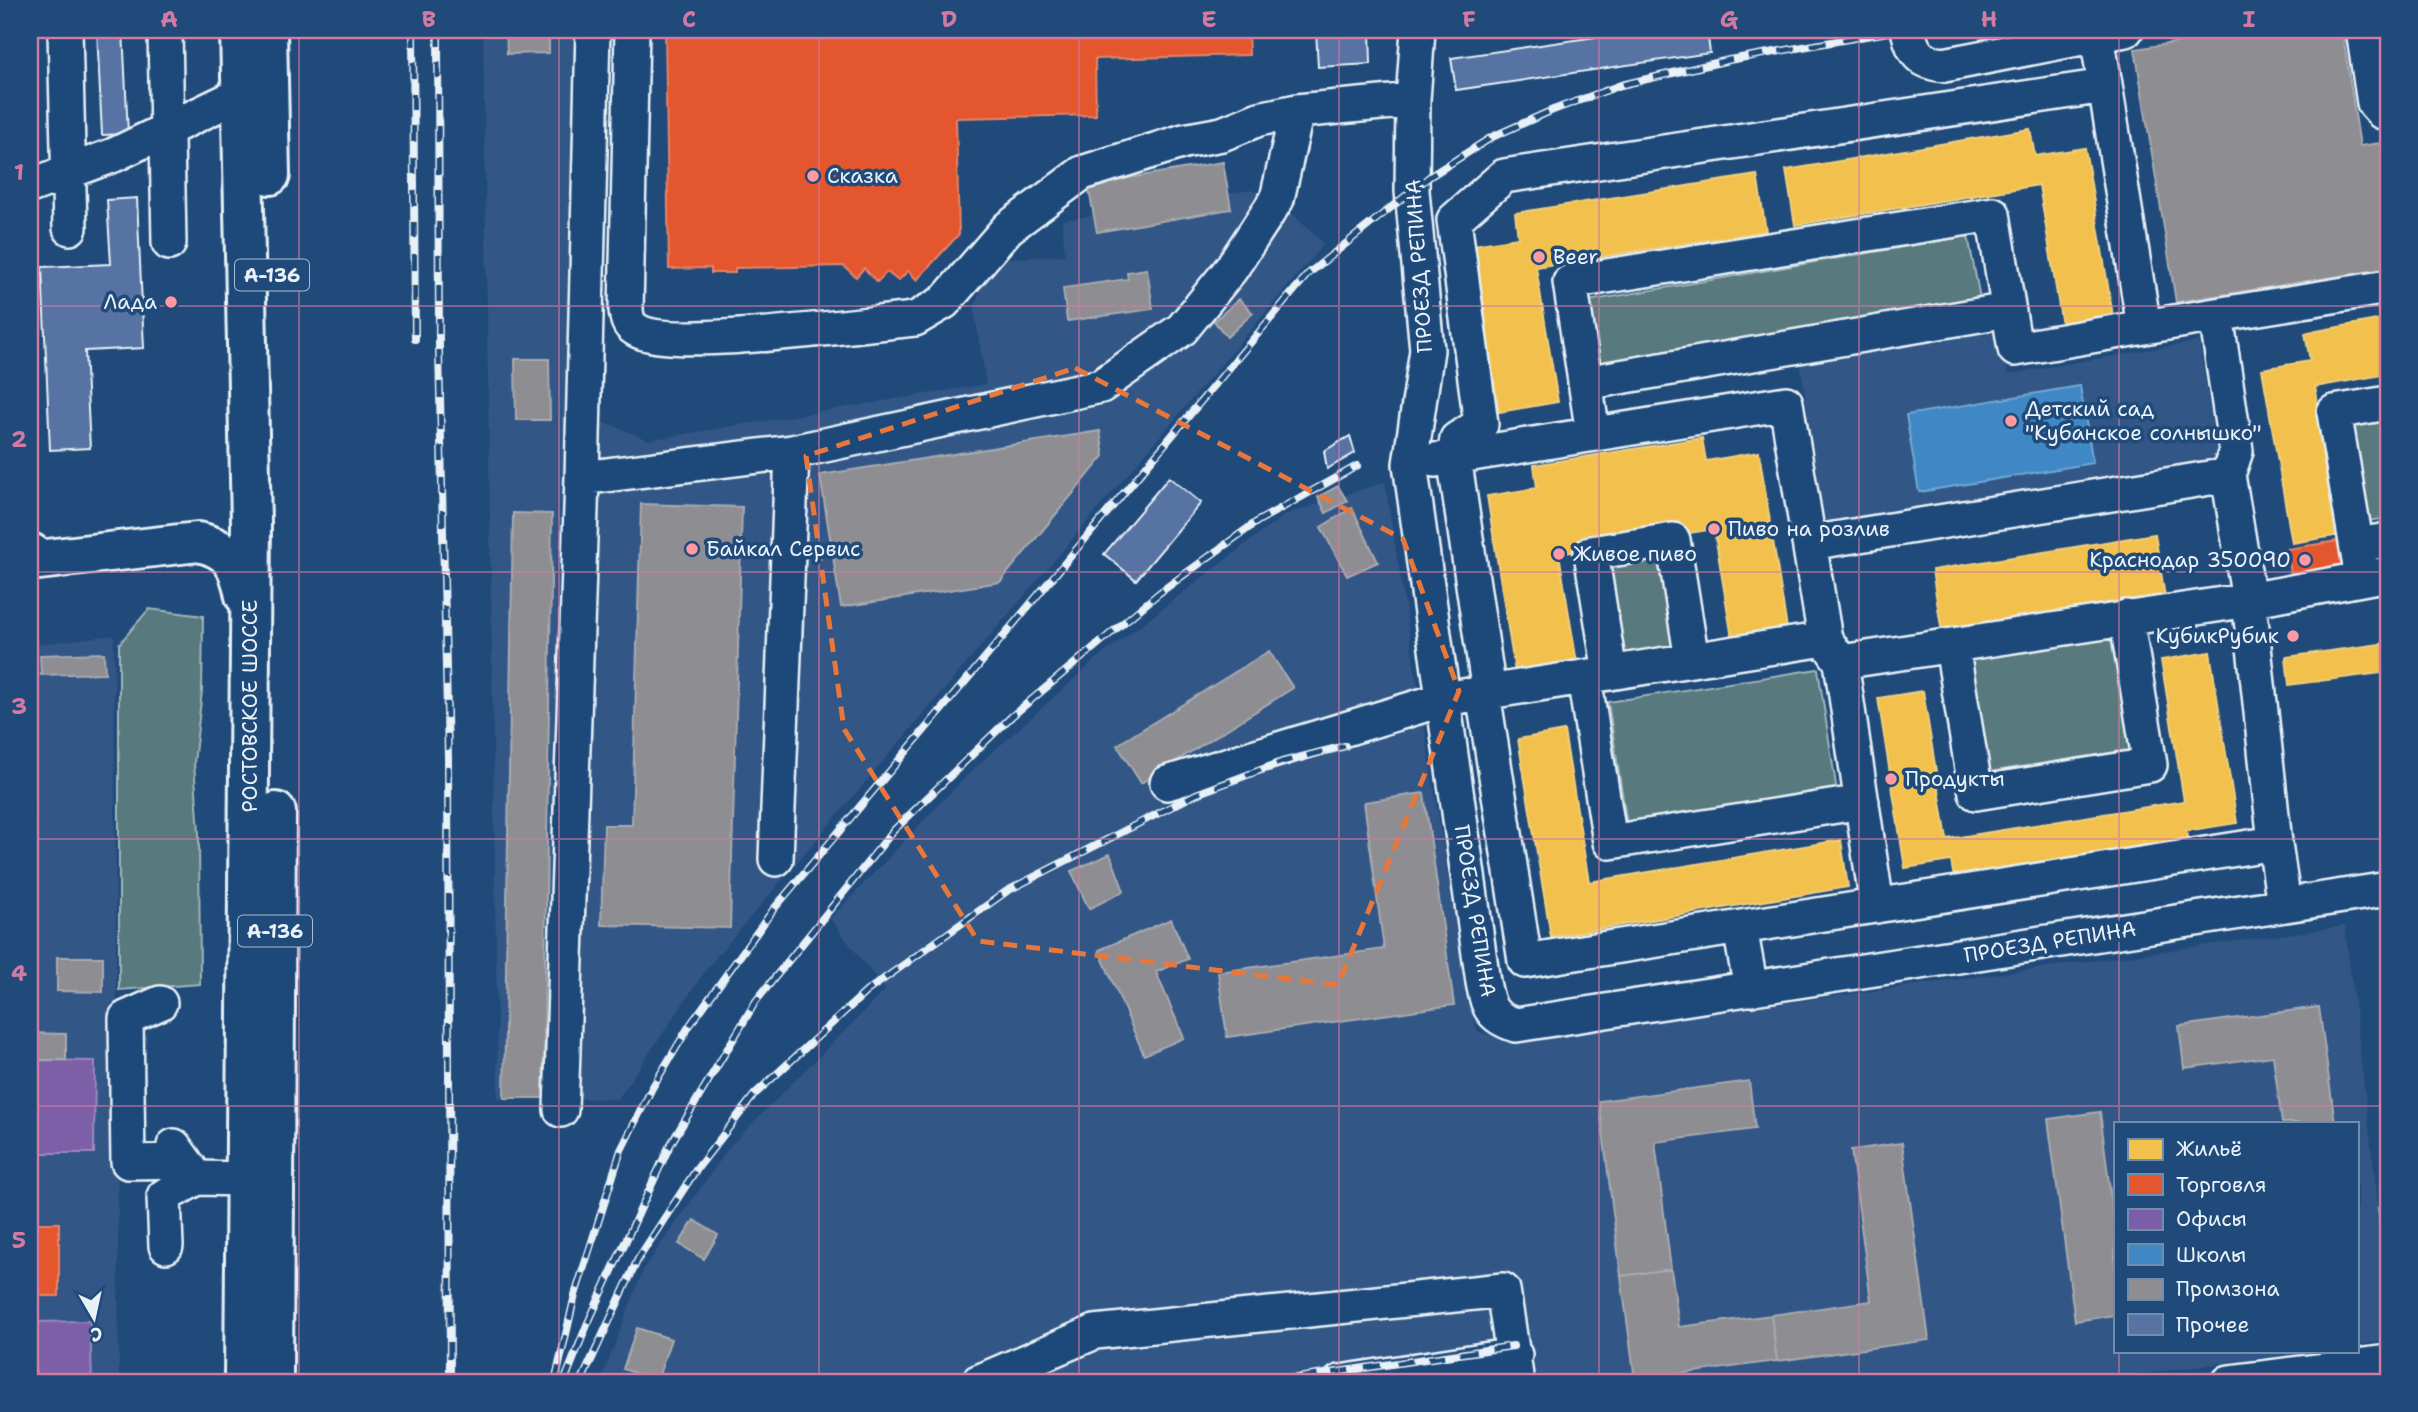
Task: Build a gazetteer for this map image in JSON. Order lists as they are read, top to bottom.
{
  "streets": {
    "main road": ["А-136", "РОСТОВСКОЕ ШОССЕ"],
    "street": ["ПРОЕЗД РЕПИНА"]
  },
  "places": [
    "Сказка",
    "Beer",
    "Лада",
    "Детский сад \"Кубанское солнышко\"",
    "Пиво на розлив",
    "Байкал Сервис",
    "Живое пиво",
    "Краснодар 350090",
    "КубикРубик",
    "Продукты"
  ],
  "legend": [
    "Жильё",
    "Торговля",
    "Офисы",
    "Школы",
    "Промзона",
    "Прочее"
  ],
  "north": "bottom",
  "grid": {
    "columns": [
      "A",
      "B",
      "C",
      "D",
      "E",
      "F",
      "G",
      "H",
      "I"
    ],
    "rows": [
      "1",
      "2",
      "3",
      "4",
      "5"
    ]
  }
}
